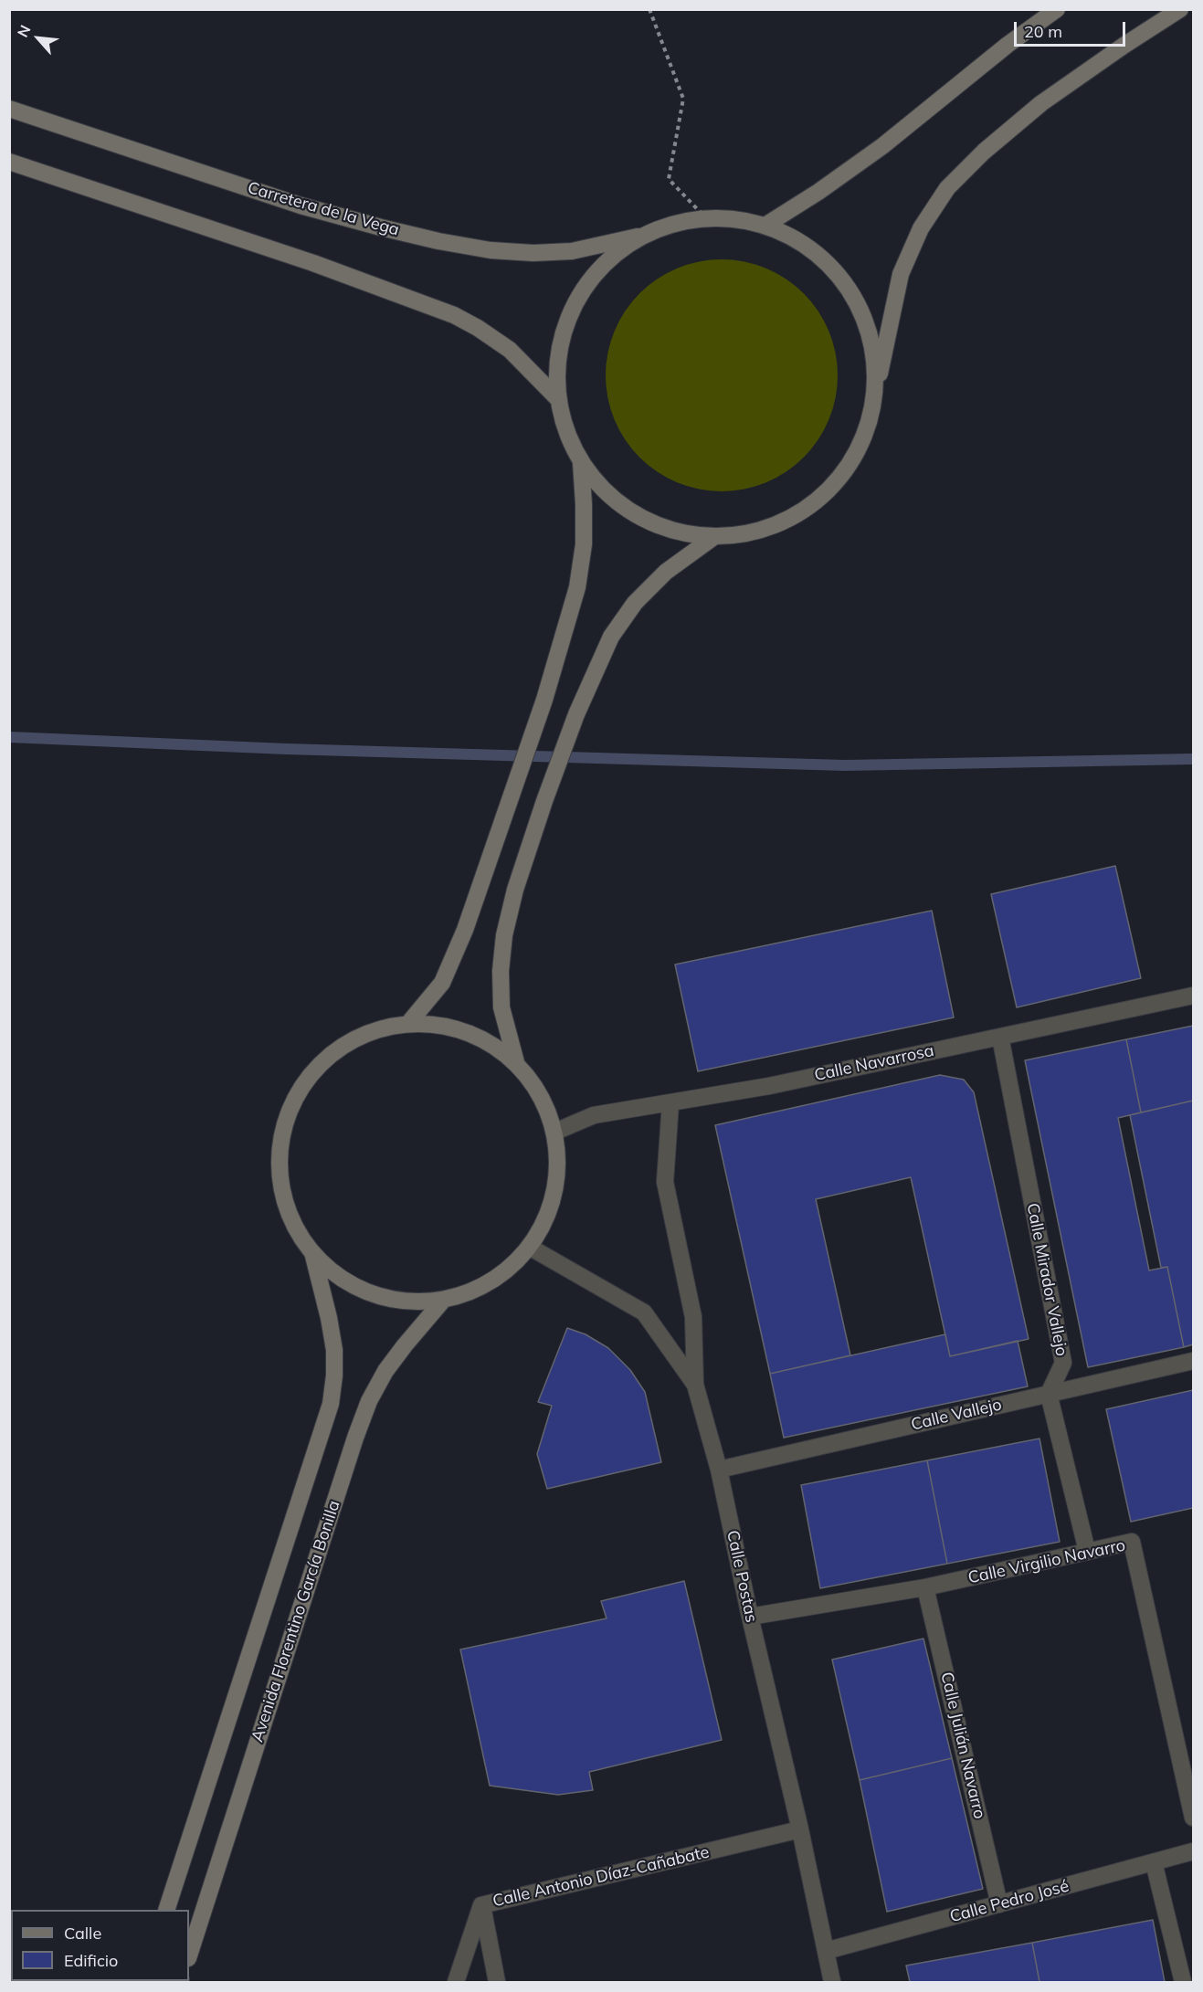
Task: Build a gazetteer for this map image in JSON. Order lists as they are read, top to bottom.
{
  "streets": {
    "street": [
      "Carretera de la Vega",
      "Calle Navarrosa",
      "Calle Mirador Vallejo",
      "Calle Vallejo",
      "Calle Virgilio Navarro",
      "Calle Postas",
      "Avenida Florentino García Bonilla",
      "Calle Julián Navarro",
      "Calle Antonio Díaz-Cañabate",
      "Calle Pedro José"
    ]
  },
  "crossings": [
    ["Calle Navarrosa", "Calle Mirador Vallejo"],
    ["Calle Mirador Vallejo", "Calle Vallejo"],
    ["Calle Vallejo", "Calle Postas"],
    ["Calle Virgilio Navarro", "Calle Postas"],
    ["Calle Virgilio Navarro", "Calle Julián Navarro"],
    ["Calle Postas", "Calle Antonio Díaz-Cañabate"],
    ["Calle Postas", "Calle Pedro José"],
    ["Calle Julián Navarro", "Calle Pedro José"]
  ],
  "legend": ["Calle", "Edificio"],
  "scale_bar": "20 m",
  "north": "top left"
}
